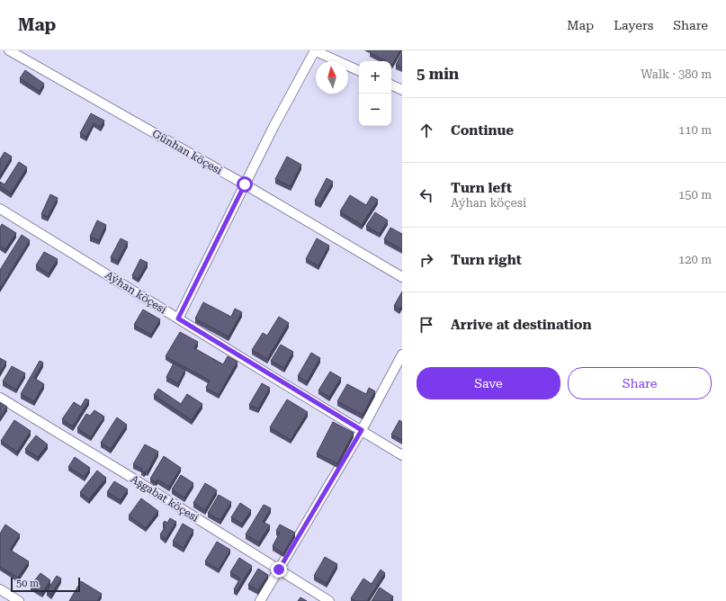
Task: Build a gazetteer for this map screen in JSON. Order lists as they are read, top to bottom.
{
  "streets": {
    "street": ["Günhan köçesi", "Aýhan köçesi", "Aşgabat köçesi"]
  },
  "scale_bar": "50 m",
  "north": "top",
  "page": {
    "header": "Map",
    "nav": ["Map", "Layers", "Share"],
    "heading": ["5 min", "Walk · 380 m"],
    "map_buttons": ["+", "−"],
    "list": [
      ["Continue", "110 m"],
      ["Turn left", "Aýhan köçesi", "150 m"],
      ["Turn right", "120 m"],
      "Arrive at destination"
    ],
    "buttons": ["Save", "Share"],
    "scale": "50 m"
  }
}
